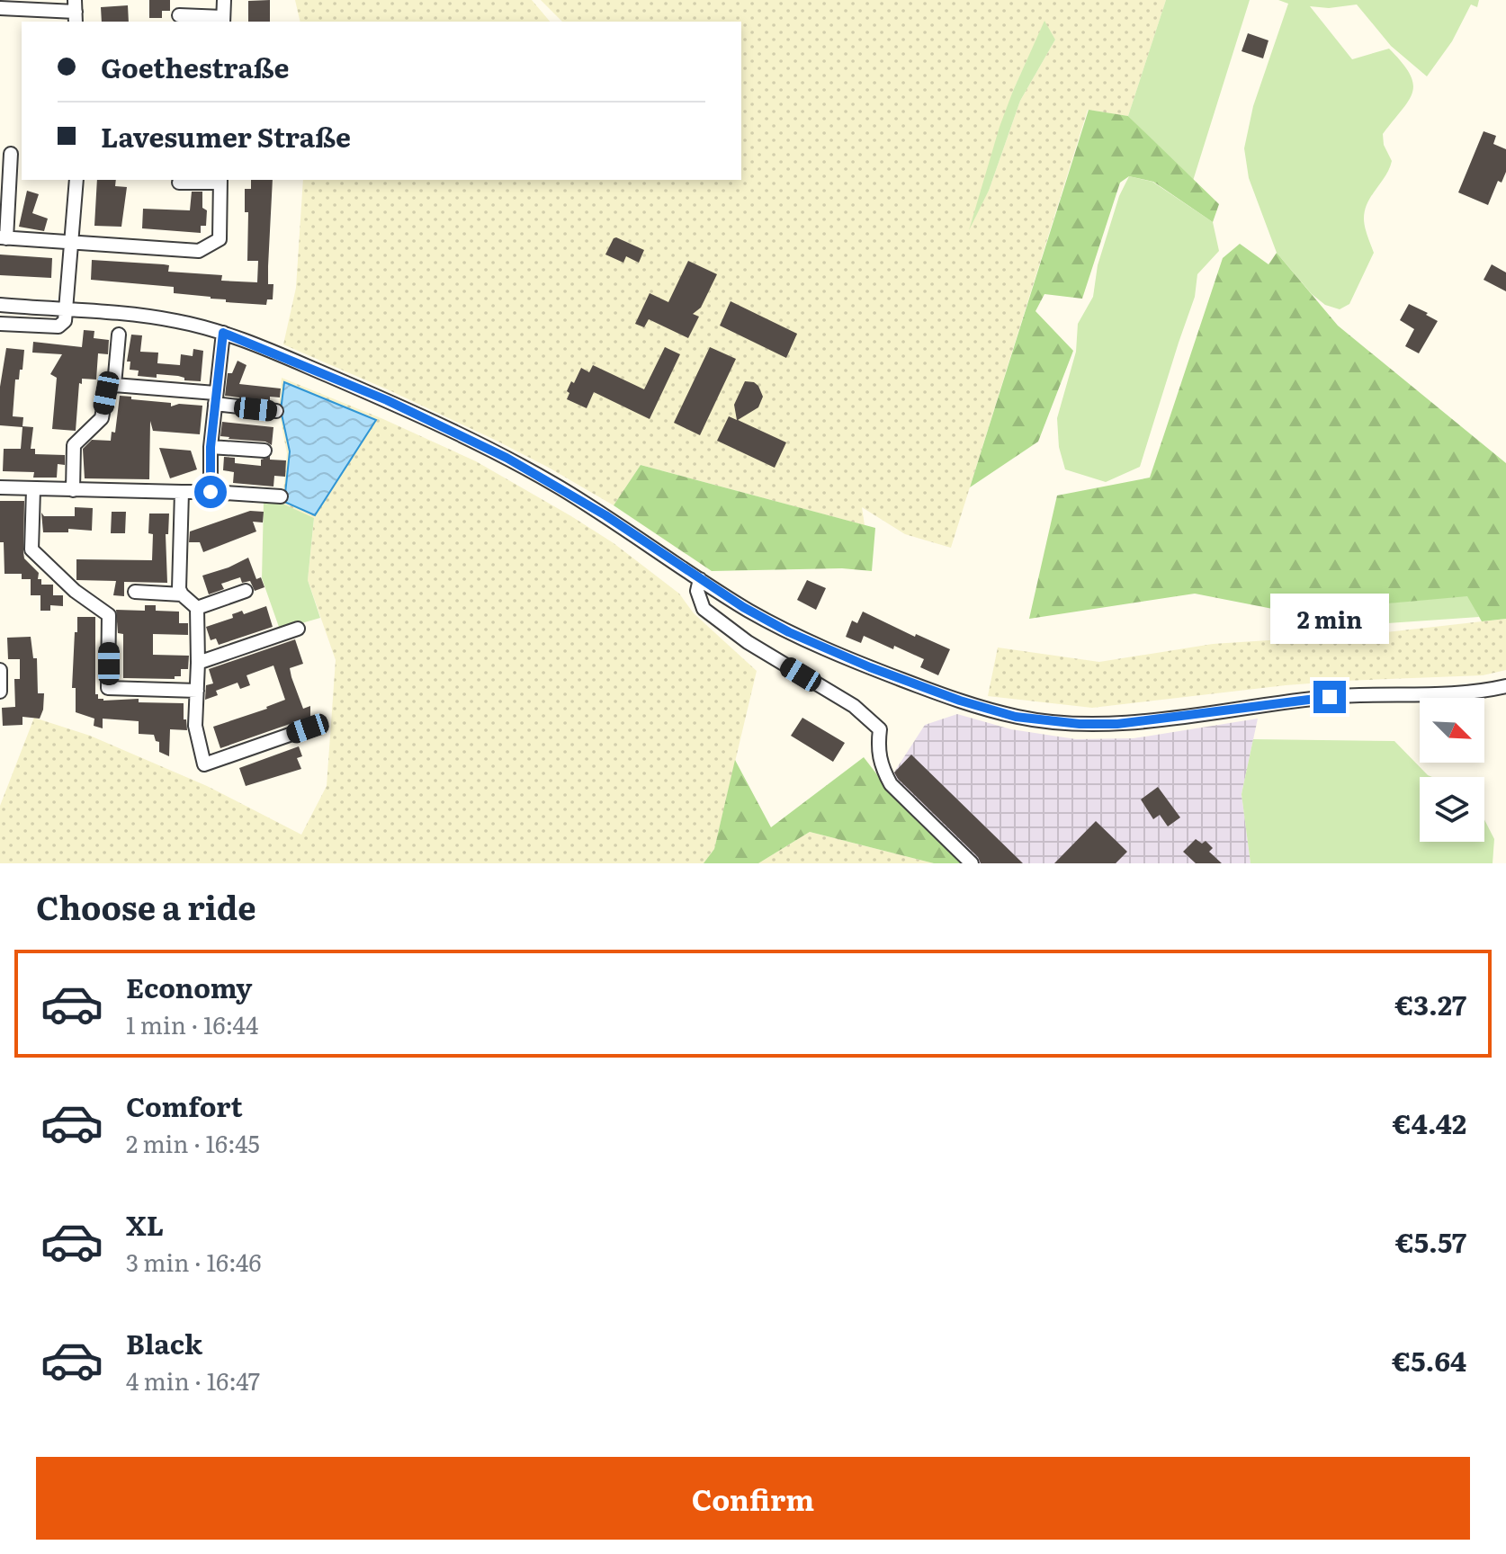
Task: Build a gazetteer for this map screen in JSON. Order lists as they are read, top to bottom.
{
  "north": "bottom right",
  "page": {
    "banner": ["Goethestraße", "Lavesumer Straße"],
    "bubble": "2 min",
    "heading": "Choose a ride",
    "list": [
      {
        "name": "Economy",
        "note": "1 min · 16:44",
        "value": "€3.27"
      },
      {
        "name": "Comfort",
        "note": "2 min · 16:45",
        "value": "€4.42"
      },
      {
        "name": "XL",
        "note": "3 min · 16:46",
        "value": "€5.57"
      },
      {
        "name": "Black",
        "note": "4 min · 16:47",
        "value": "€5.64"
      }
    ],
    "buttons": "Confirm"
  }
}
